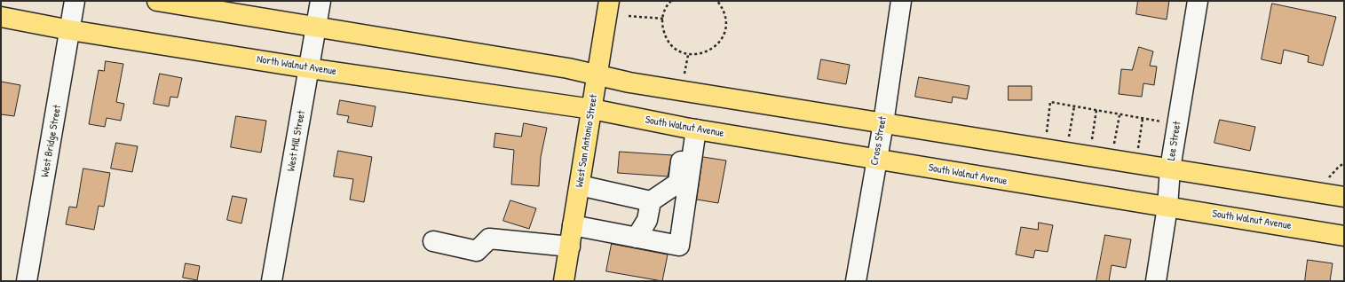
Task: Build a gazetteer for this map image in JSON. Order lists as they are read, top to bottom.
{
  "streets": {
    "main road": ["North Walnut Avenue", "South Walnut Avenue", "West San Antonio Street"],
    "street": [
      "West Bridge Street",
      "West Mill Street",
      "Cross Street",
      "Lee Street"
    ]
  },
  "crossings": [
    ["North Walnut Avenue", "South Walnut Avenue"],
    ["North Walnut Avenue", "West Bridge Street"],
    ["North Walnut Avenue", "West Mill Street"],
    ["North Walnut Avenue", "West San Antonio Street"],
    ["South Walnut Avenue", "West San Antonio Street"],
    ["South Walnut Avenue", "Cross Street"],
    ["South Walnut Avenue", "Lee Street"]
  ]
}
